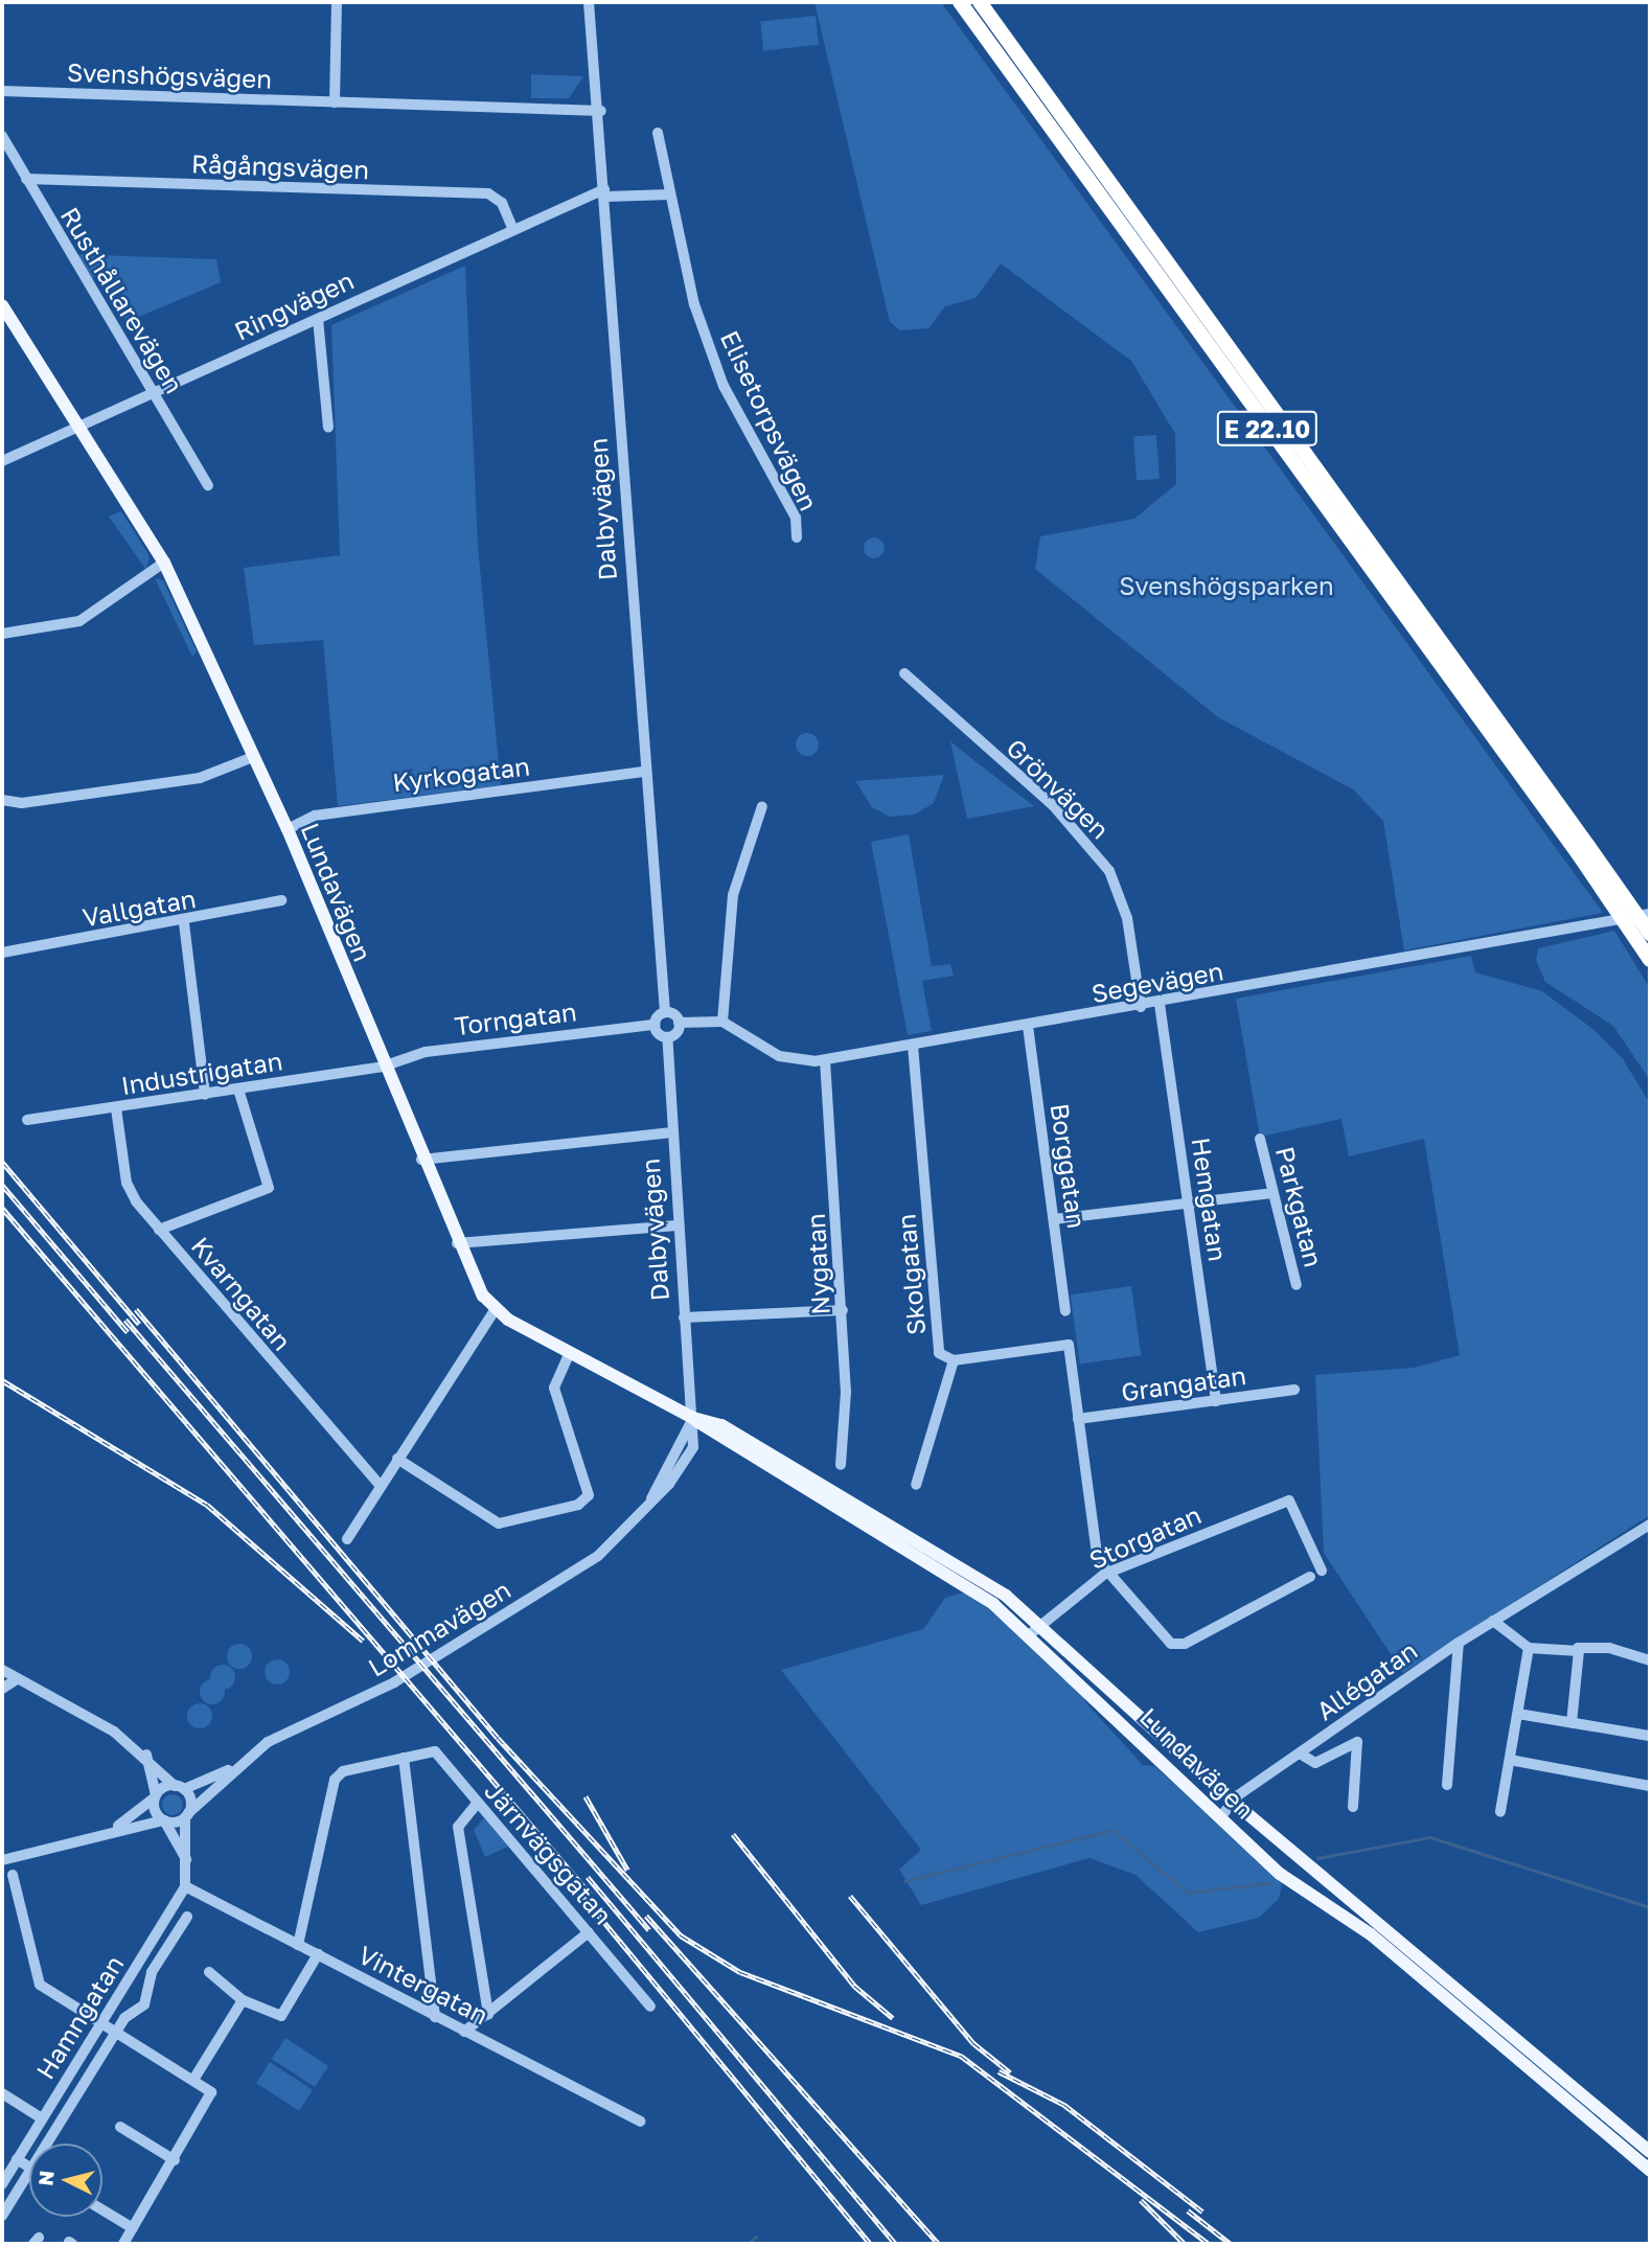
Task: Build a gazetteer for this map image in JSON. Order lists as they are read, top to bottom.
{
  "streets": {
    "highway": ["E 22.10"],
    "main road": ["Lundavägen"],
    "street": [
      "Svenshögsvägen",
      "Rågångsvägen",
      "Rusthållarevägen",
      "Ringvägen",
      "Elisetorpsvägen",
      "Dalbyvägen",
      "Kyrkogatan",
      "Grönvägen",
      "Vallgatan",
      "Segevägen",
      "Torngatan",
      "Industrigatan",
      "Borggatan",
      "Hemgatan",
      "Parkgatan",
      "Nygatan",
      "Skolgatan",
      "Kvarngatan",
      "Grangatan",
      "Storgatan",
      "Lommavägen",
      "Allégatan",
      "Järnvägsgatan",
      "Vintergatan",
      "Hamngatan"
    ]
  },
  "crossings": [
    ["Svenshögsvägen", "Dalbyvägen"],
    ["Rågångsvägen", "Rusthållarevägen"],
    ["Rågångsvägen", "Ringvägen"],
    ["Rusthållarevägen", "Ringvägen"],
    ["Ringvägen", "Dalbyvägen"],
    ["Ringvägen", "Lundavägen"],
    ["Dalbyvägen", "Kyrkogatan"],
    ["Dalbyvägen", "Lundavägen"],
    ["Dalbyvägen", "Lommavägen"],
    ["Kyrkogatan", "Lundavägen"],
    ["Grönvägen", "Segevägen"],
    ["Lundavägen", "Torngatan"],
    ["Lundavägen", "Industrigatan"],
    ["Lundavägen", "Storgatan"],
    ["Lundavägen", "Lommavägen"],
    ["Lundavägen", "Allégatan"],
    ["Segevägen", "Borggatan"],
    ["Segevägen", "Hemgatan"],
    ["Segevägen", "Nygatan"],
    ["Segevägen", "Skolgatan"],
    ["Torngatan", "Industrigatan"],
    ["Industrigatan", "Kvarngatan"],
    ["Hemgatan", "Grangatan"],
    ["Lommavägen", "Hamngatan"],
    ["Vintergatan", "Hamngatan"]
  ],
  "parks": ["Svenshögsparken"],
  "north": "left"
}
